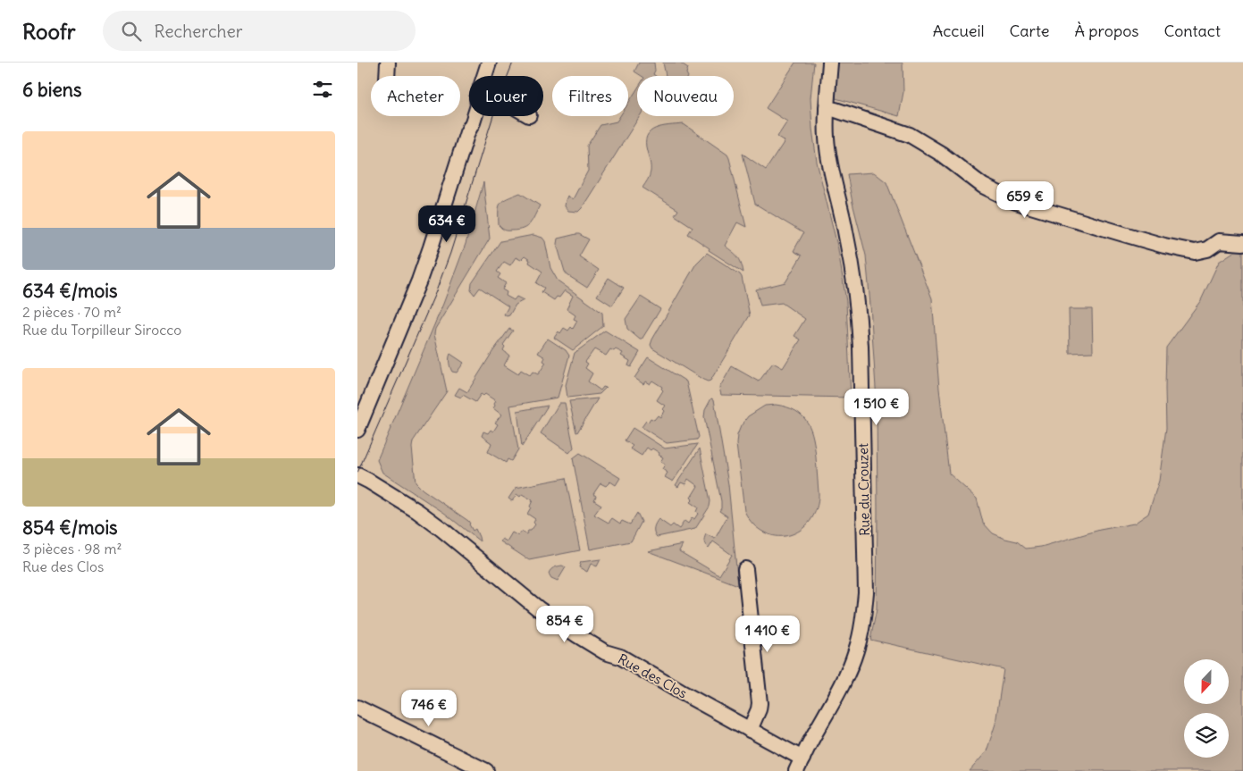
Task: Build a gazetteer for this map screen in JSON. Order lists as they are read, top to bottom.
{
  "streets": {
    "street": ["Rue du Crouzet", "Rue des Clos"]
  },
  "crossings": [
    ["Rue du Crouzet", "Rue des Clos"]
  ],
  "north": "bottom",
  "page": {
    "header": "Roofr",
    "search": "Rechercher",
    "nav": [
      "Accueil",
      "Carte",
      "À propos",
      "Contact"
    ],
    "heading": "6 biens",
    "chip": [
      "Acheter",
      "Louer",
      "Filtres",
      "Nouveau"
    ],
    "list": [
      {
        "name": "634 €/mois",
        "note": "2 pièces · 70 m² · Rue du Torpilleur Sirocco"
      },
      {
        "name": "854 €/mois",
        "note": "3 pièces · 98 m² · Rue des Clos"
      }
    ],
    "price": [
      "659 €",
      "634 €",
      "1 510 €",
      "854 €",
      "1 410 €",
      "746 €"
    ]
  }
}
